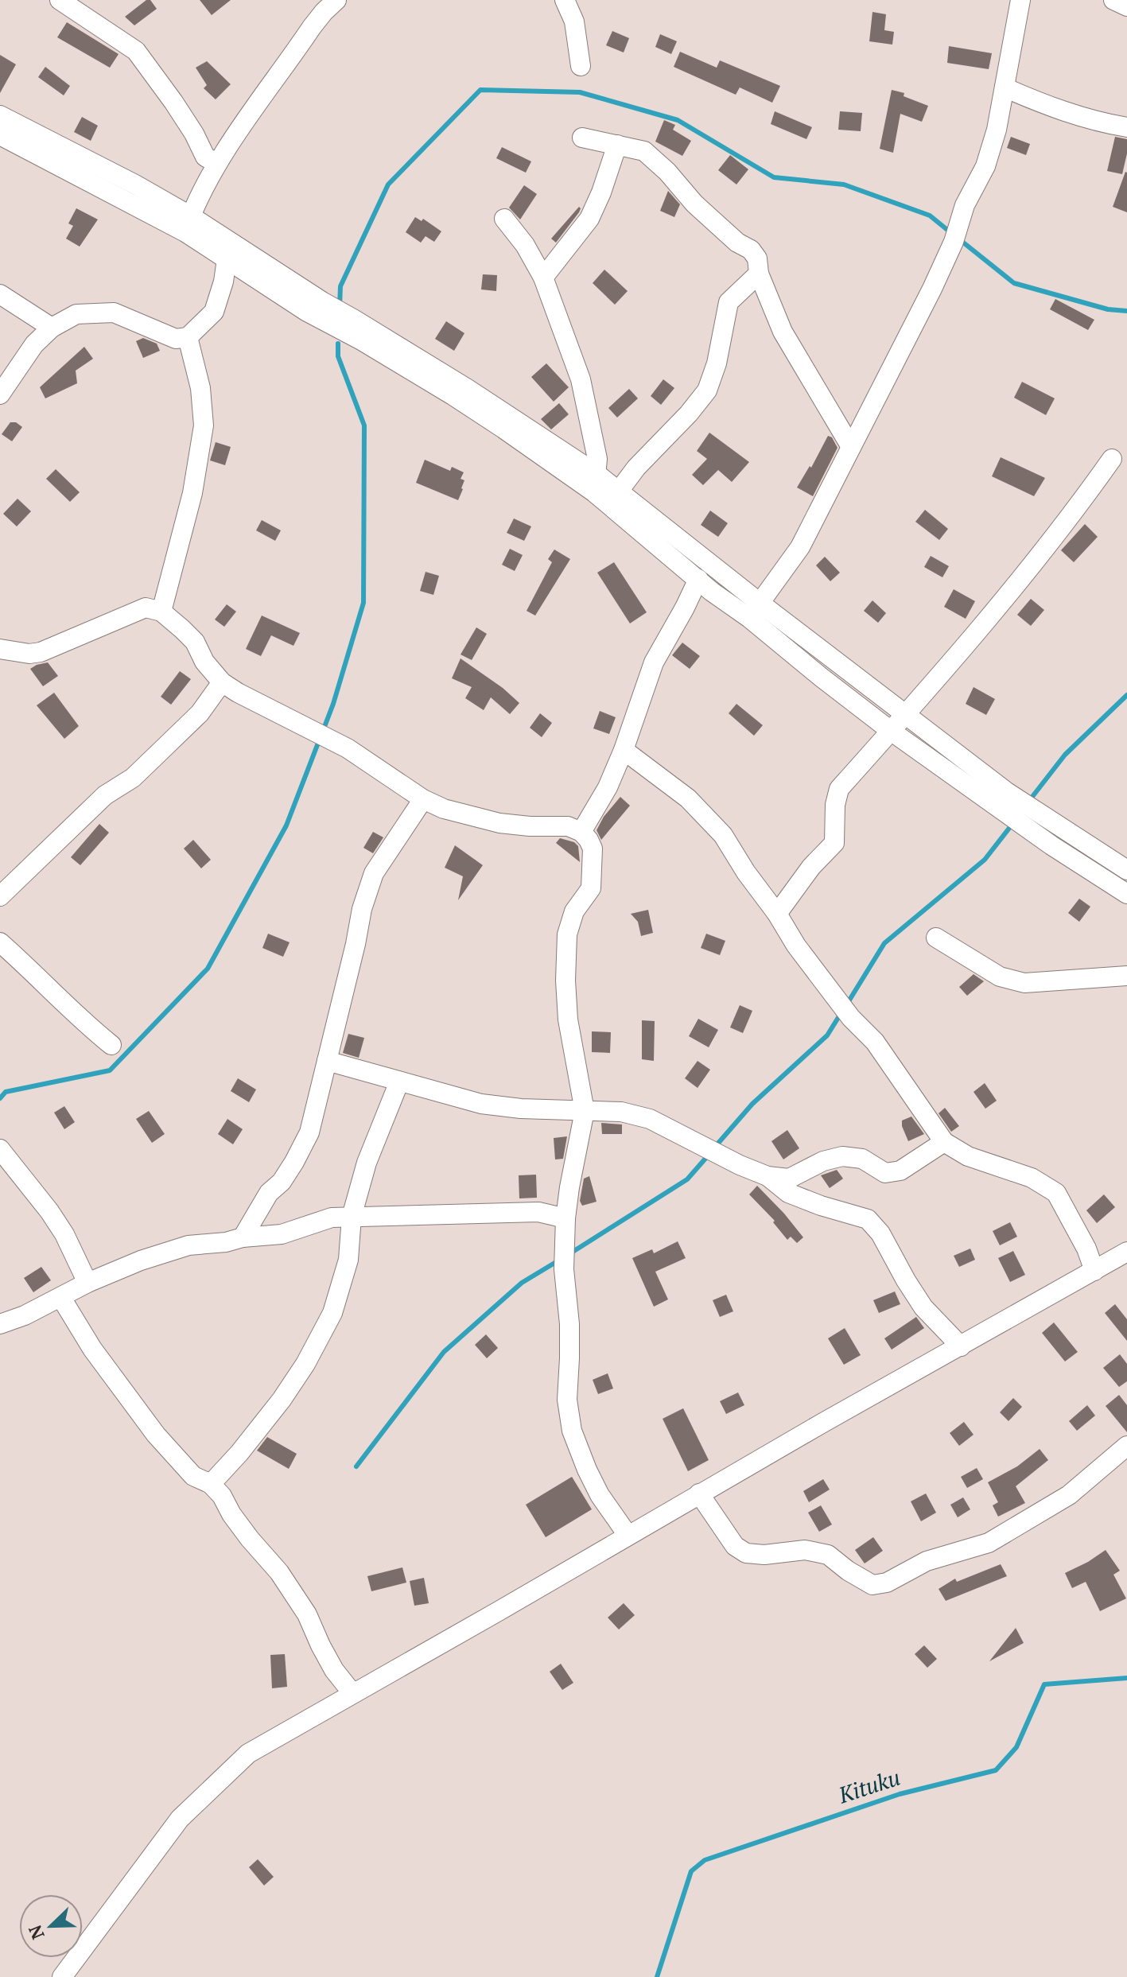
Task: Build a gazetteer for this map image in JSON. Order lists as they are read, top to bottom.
{
  "water": ["Kituku"],
  "north": "bottom left"
}
